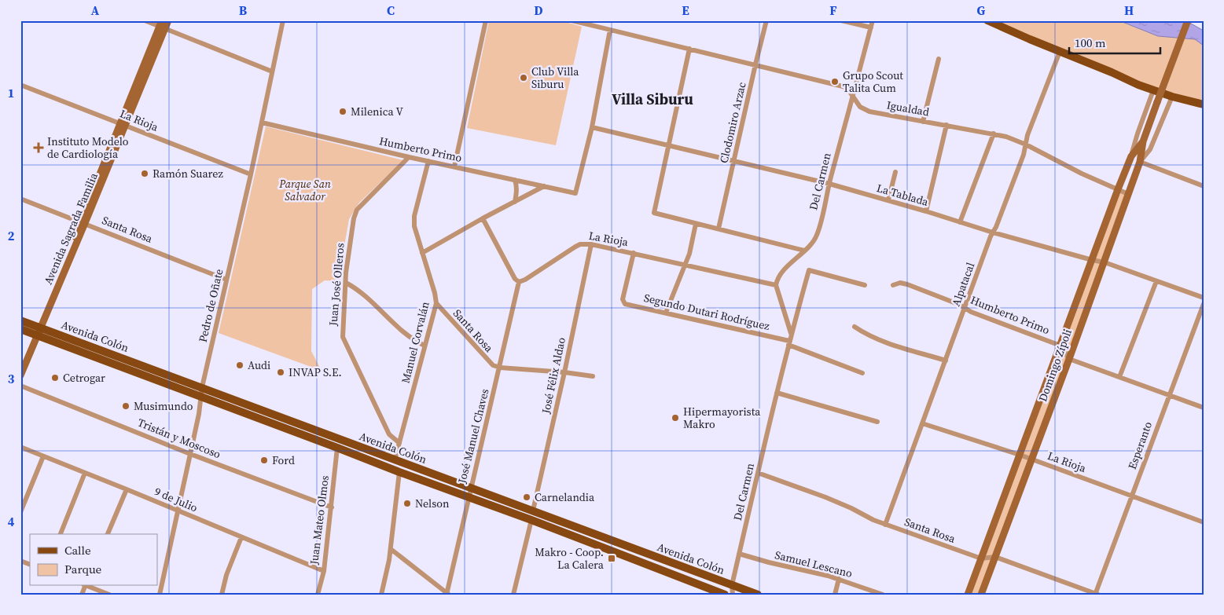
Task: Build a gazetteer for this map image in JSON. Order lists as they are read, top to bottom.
{
  "streets": {
    "main road": ["Avenida Sagrada Familia", "Avenida Colón", "Domingo Zípoli"],
    "street": [
      "Igualdad",
      "La Rioja",
      "Clodomiro Arzac",
      "Humberto Primo",
      "Del Carmen",
      "La Tablada",
      "Santa Rosa",
      "Juan José Olleros",
      "Alpatacal",
      "Pedro de Oñate",
      "Segundo Dutari Rodríguez",
      "Manuel Corvalán",
      "José Félix Aldao",
      "José Manuel Chaves",
      "Tristán y Moscoso",
      "Esperanto",
      "9 de Julio",
      "Juan Mateo Olmos",
      "Samuel Lescano"
    ]
  },
  "crossings": [
    ["Igualdad", "Clodomiro Arzac"],
    ["Igualdad", "Del Carmen"],
    ["Igualdad", "Alpatacal"],
    ["Igualdad", "Domingo Zípoli"],
    ["La Rioja", "Del Carmen"],
    ["La Rioja", "Avenida Sagrada Familia"],
    ["La Rioja", "Alpatacal"],
    ["La Rioja", "Pedro de Oñate"],
    ["La Rioja", "Segundo Dutari Rodríguez"],
    ["La Rioja", "Domingo Zípoli"],
    ["La Rioja", "José Félix Aldao"],
    ["La Rioja", "José Manuel Chaves"],
    ["La Rioja", "Esperanto"],
    ["Clodomiro Arzac", "La Tablada"],
    ["Humberto Primo", "La Tablada"],
    ["Humberto Primo", "Juan José Olleros"],
    ["Humberto Primo", "Alpatacal"],
    ["Humberto Primo", "Pedro de Oñate"],
    ["Humberto Primo", "Manuel Corvalán"],
    ["Humberto Primo", "Domingo Zípoli"],
    ["Del Carmen", "La Tablada"],
    ["Del Carmen", "Santa Rosa"],
    ["Del Carmen", "Segundo Dutari Rodríguez"],
    ["Del Carmen", "Avenida Colón"],
    ["Del Carmen", "Samuel Lescano"],
    ["La Tablada", "Alpatacal"],
    ["La Tablada", "Domingo Zípoli"],
    ["Avenida Sagrada Familia", "Santa Rosa"],
    ["Avenida Sagrada Familia", "Avenida Colón"],
    ["Santa Rosa", "Alpatacal"],
    ["Santa Rosa", "Pedro de Oñate"],
    ["Santa Rosa", "Manuel Corvalán"],
    ["Santa Rosa", "Domingo Zípoli"],
    ["Santa Rosa", "José Félix Aldao"],
    ["Santa Rosa", "José Manuel Chaves"],
    ["Santa Rosa", "Esperanto"],
    ["Juan José Olleros", "Manuel Corvalán"],
    ["Pedro de Oñate", "Avenida Colón"],
    ["Pedro de Oñate", "Tristán y Moscoso"],
    ["Pedro de Oñate", "9 de Julio"],
    ["Avenida Colón", "Manuel Corvalán"],
    ["Avenida Colón", "José Félix Aldao"],
    ["Avenida Colón", "José Manuel Chaves"],
    ["Avenida Colón", "Juan Mateo Olmos"],
    ["Tristán y Moscoso", "Juan Mateo Olmos"],
    ["9 de Julio", "Juan Mateo Olmos"]
  ],
  "districts": ["Villa Siburu"],
  "parks": ["Parque San Salvador"],
  "places": {
    "other": [
      "Club Villa Siburu",
      "Grupo Scout Talita Cum",
      "Milenica V",
      "Ramón Suarez",
      "Audi",
      "INVAP S.E.",
      "Cetrogar",
      "Musimundo",
      "Hipermayorista Makro",
      "Ford",
      "Carnelandia",
      "Nelson"
    ],
    "health": ["Instituto Modelo de Cardiología"],
    "transit": ["Makro - Coop. La Calera"]
  },
  "legend": ["Calle", "Parque"],
  "scale_bar": "100 m",
  "grid": {
    "columns": [
      "A",
      "B",
      "C",
      "D",
      "E",
      "F",
      "G",
      "H"
    ],
    "rows": [
      "1",
      "2",
      "3",
      "4"
    ]
  }
}
